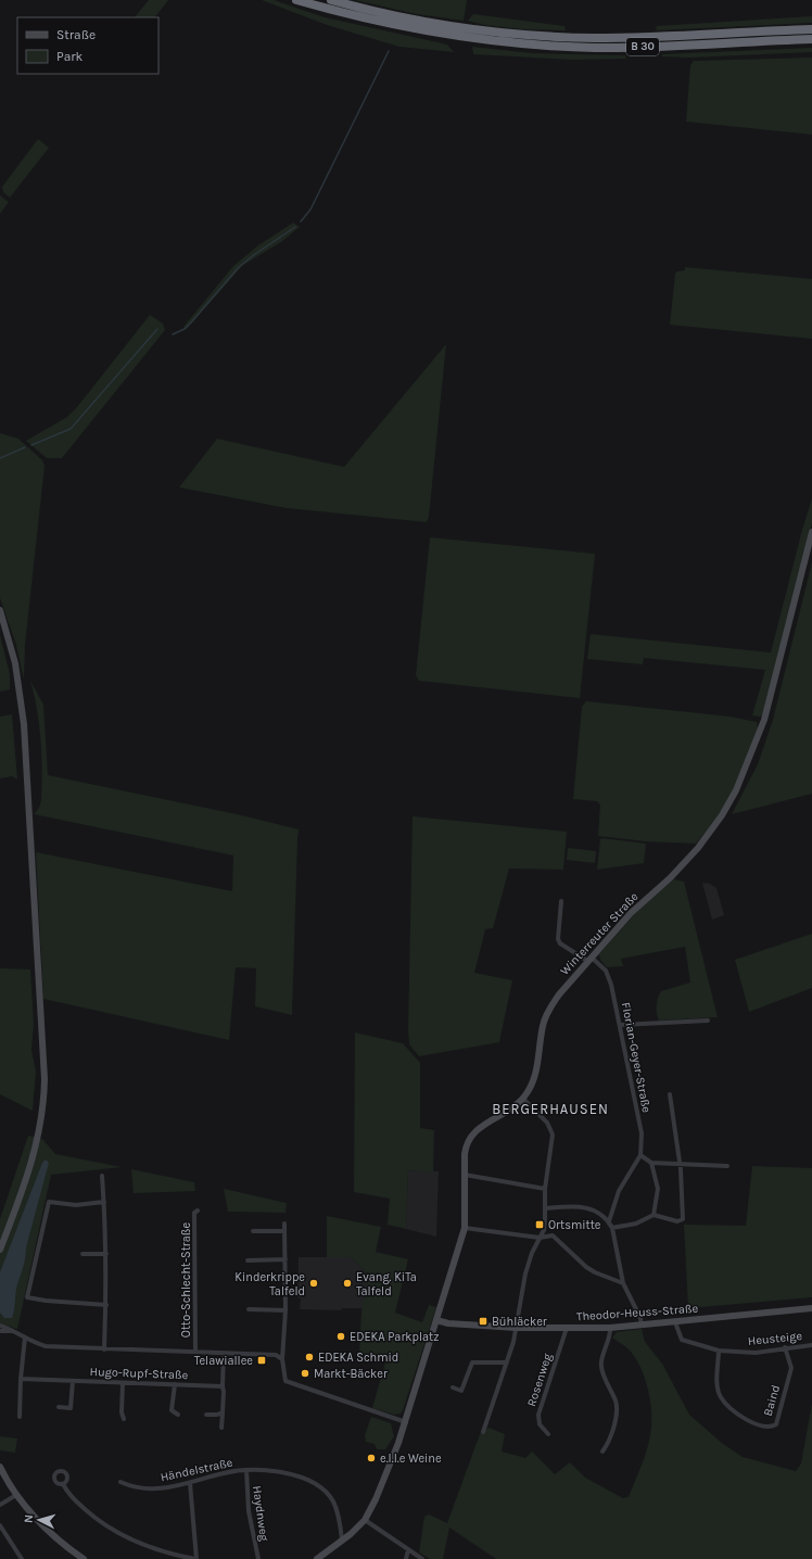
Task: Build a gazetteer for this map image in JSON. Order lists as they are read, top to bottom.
{
  "streets": {
    "highway": ["B 30"],
    "street": [
      "Winterreuter Straße",
      "Florian-Geyer-Straße",
      "Otto-Schlecht-Straße",
      "Theodor-Heuss-Straße",
      "Heusteige",
      "Hugo-Rupf-Straße",
      "Rosenweg",
      "Baind",
      "Händelstraße",
      "Haydnweg"
    ]
  },
  "crossings": [
    ["Winterreuter Straße", "Florian-Geyer-Straße"],
    ["Theodor-Heuss-Straße", "Heusteige"],
    ["Theodor-Heuss-Straße", "Rosenweg"],
    ["Heusteige", "Baind"],
    ["Händelstraße", "Haydnweg"]
  ],
  "districts": ["BERGERHAUSEN"],
  "places": {
    "transit": ["Ortsmitte", "Bühläcker", "Telawiallee"],
    "other": [
      "Kinderkrippe Talfeld",
      "Evang. KiTa Talfeld",
      "EDEKA Parkplatz",
      "EDEKA Schmid",
      "Markt-Bäcker",
      "e.l.l.e Weine"
    ]
  },
  "legend": ["Straße", "Park"],
  "north": "left"
}
